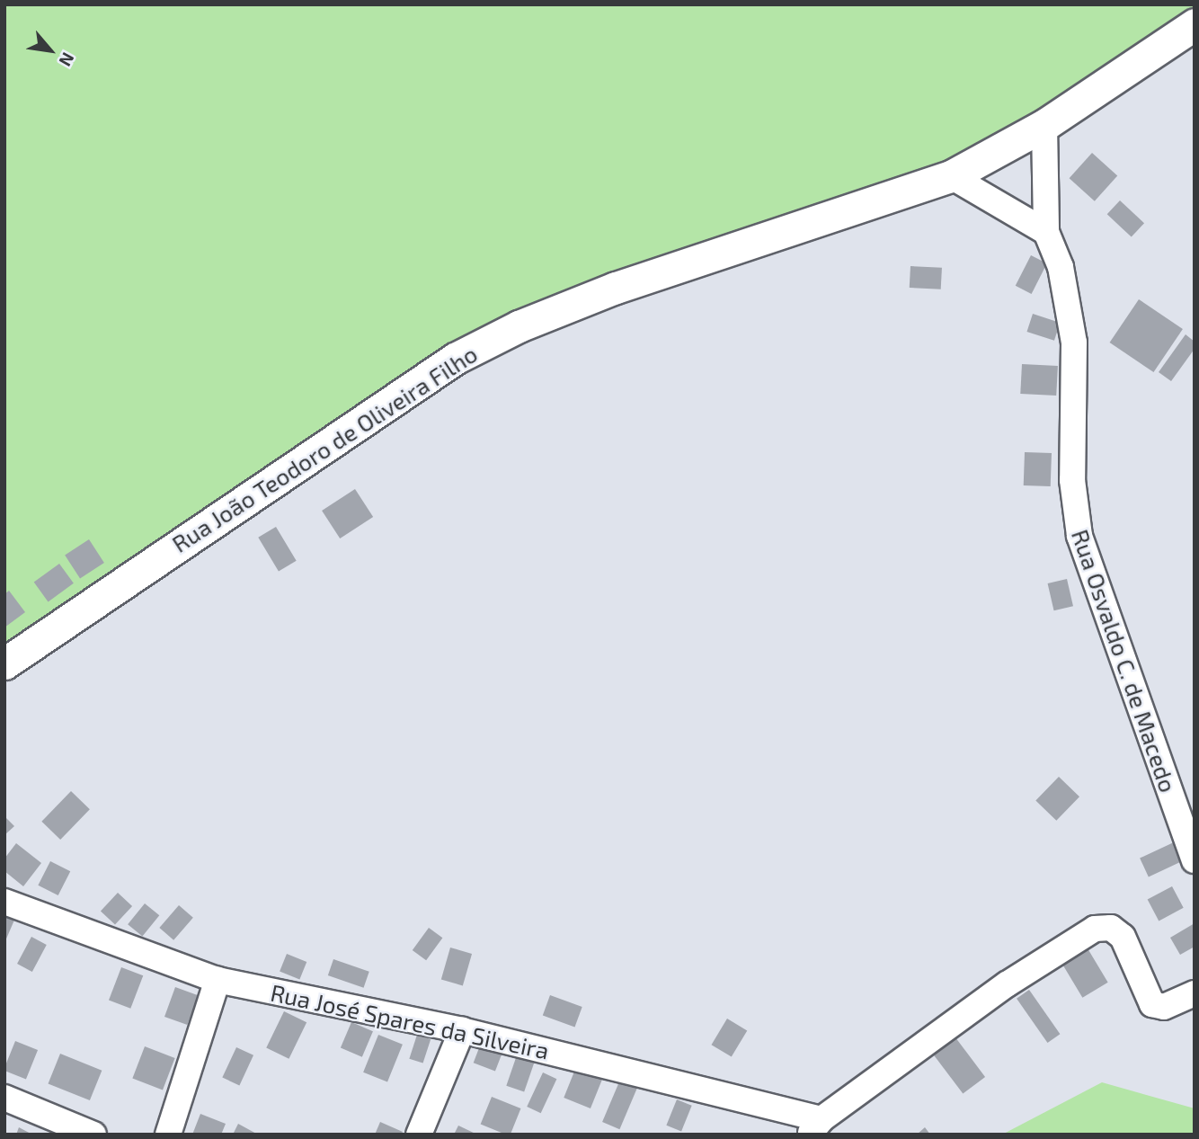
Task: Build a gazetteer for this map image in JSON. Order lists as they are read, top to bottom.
{
  "streets": {
    "street": ["Rua João Teodoro de Oliveira Filho", "Rua Osvaldo C. de Macedo", "Rua José Spares da Silveira"]
  },
  "north": "bottom right"
}
